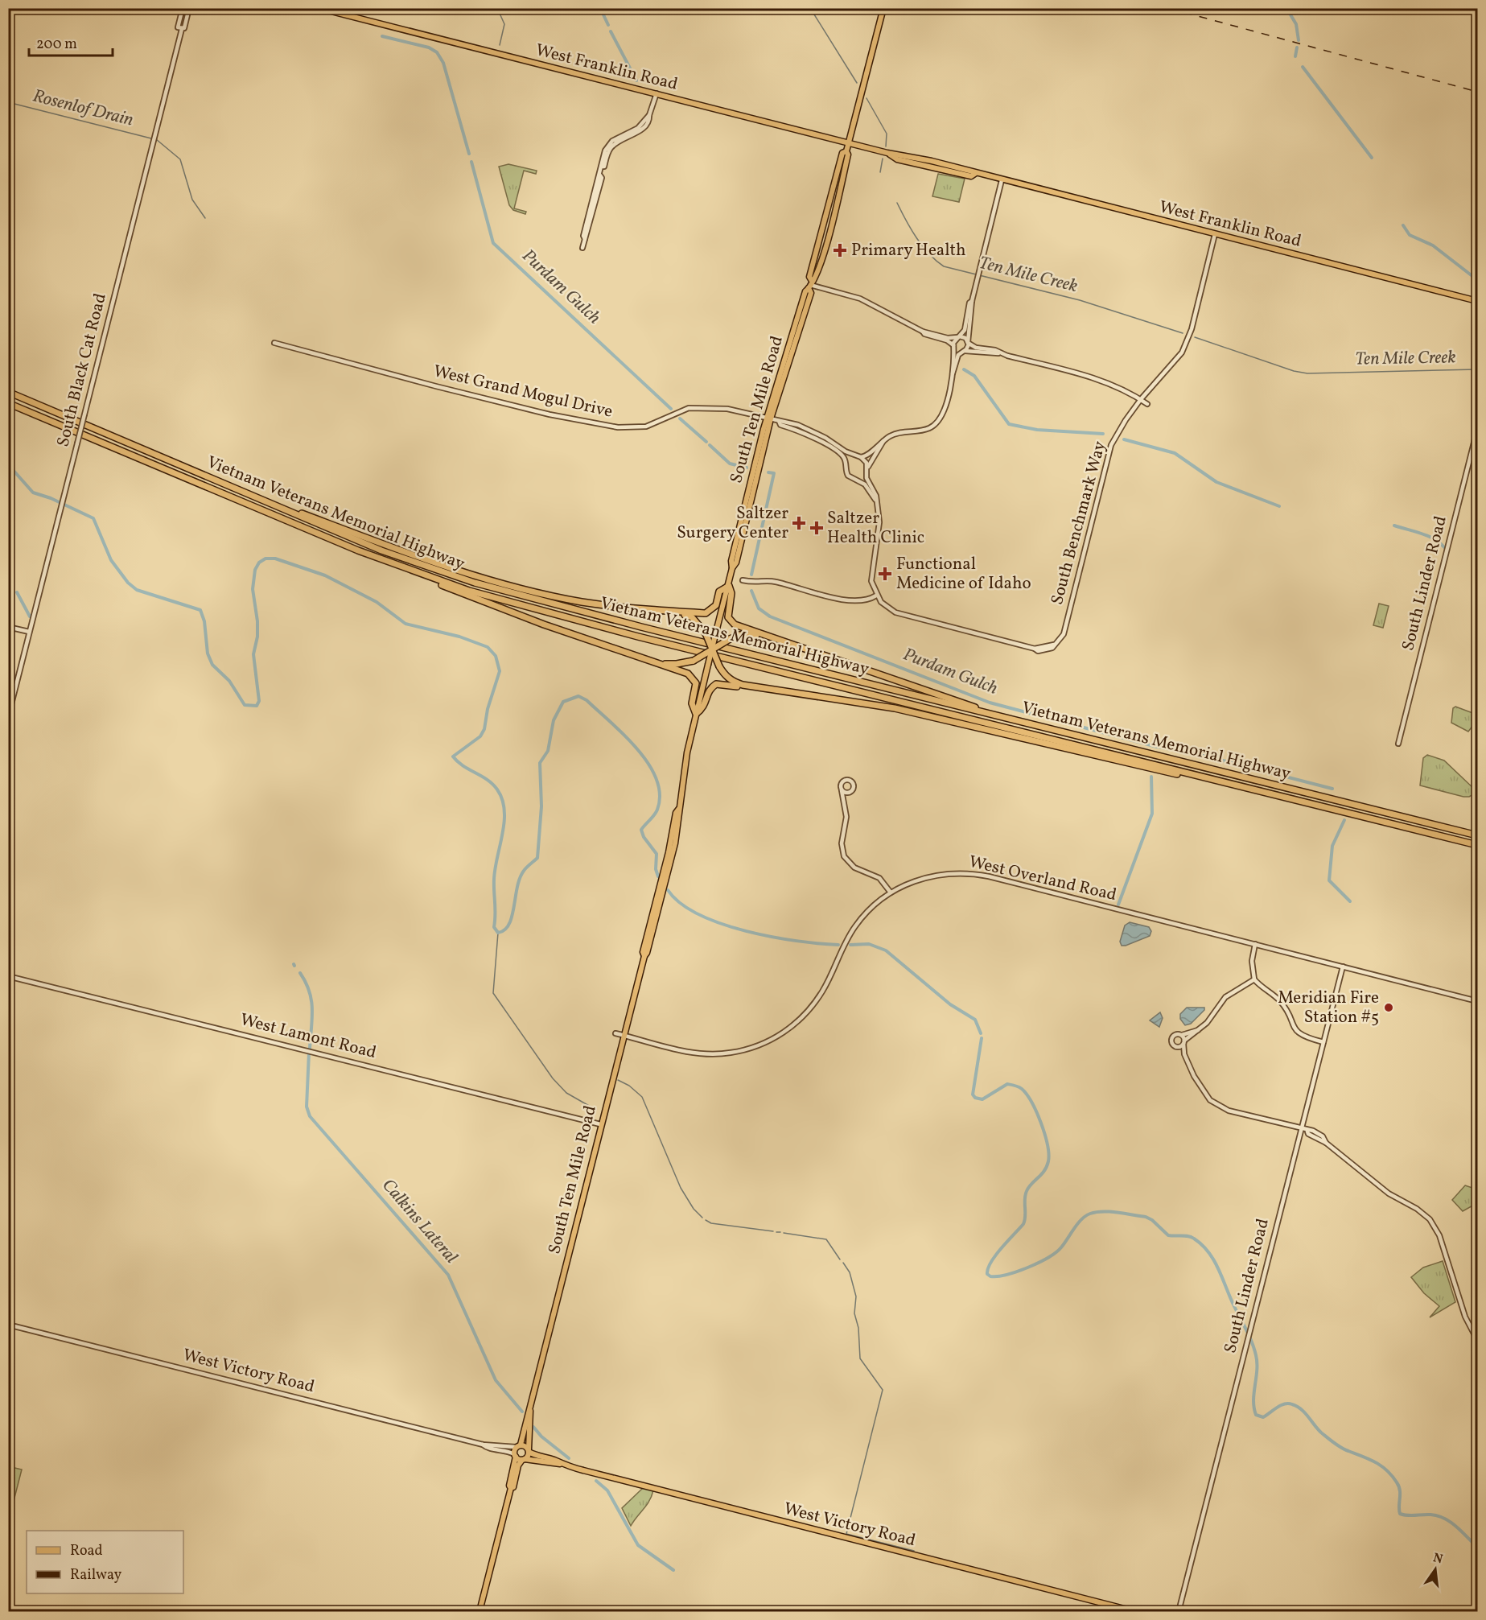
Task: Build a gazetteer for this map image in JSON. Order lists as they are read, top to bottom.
{
  "streets": {
    "highway": ["Vietnam Veterans Memorial Highway"],
    "main road": ["West Franklin Road", "South Ten Mile Road", "West Victory Road"],
    "street": [
      "South Black Cat Road",
      "West Grand Mogul Drive",
      "South Benchmark Way",
      "South Linder Road",
      "West Overland Road",
      "West Lamont Road"
    ]
  },
  "crossings": [
    ["West Franklin Road", "South Ten Mile Road"],
    ["West Franklin Road", "South Benchmark Way"],
    ["West Grand Mogul Drive", "South Ten Mile Road"],
    ["South Ten Mile Road", "West Overland Road"],
    ["South Ten Mile Road", "West Lamont Road"],
    ["South Ten Mile Road", "West Victory Road"],
    ["South Linder Road", "West Overland Road"]
  ],
  "water": [
    "Rosenlof Drain",
    "Ten Mile Creek",
    "Purdam Gulch",
    "Calkins Lateral"
  ],
  "places": {
    "health": [
      "Primary Health",
      "Saltzer Surgery Center",
      "Saltzer Health Clinic",
      "Functional Medicine of Idaho"
    ],
    "other": ["Meridian Fire Station #5"]
  },
  "legend": ["Road", "Railway"],
  "scale_bar": "200 m",
  "north": "top"
}
